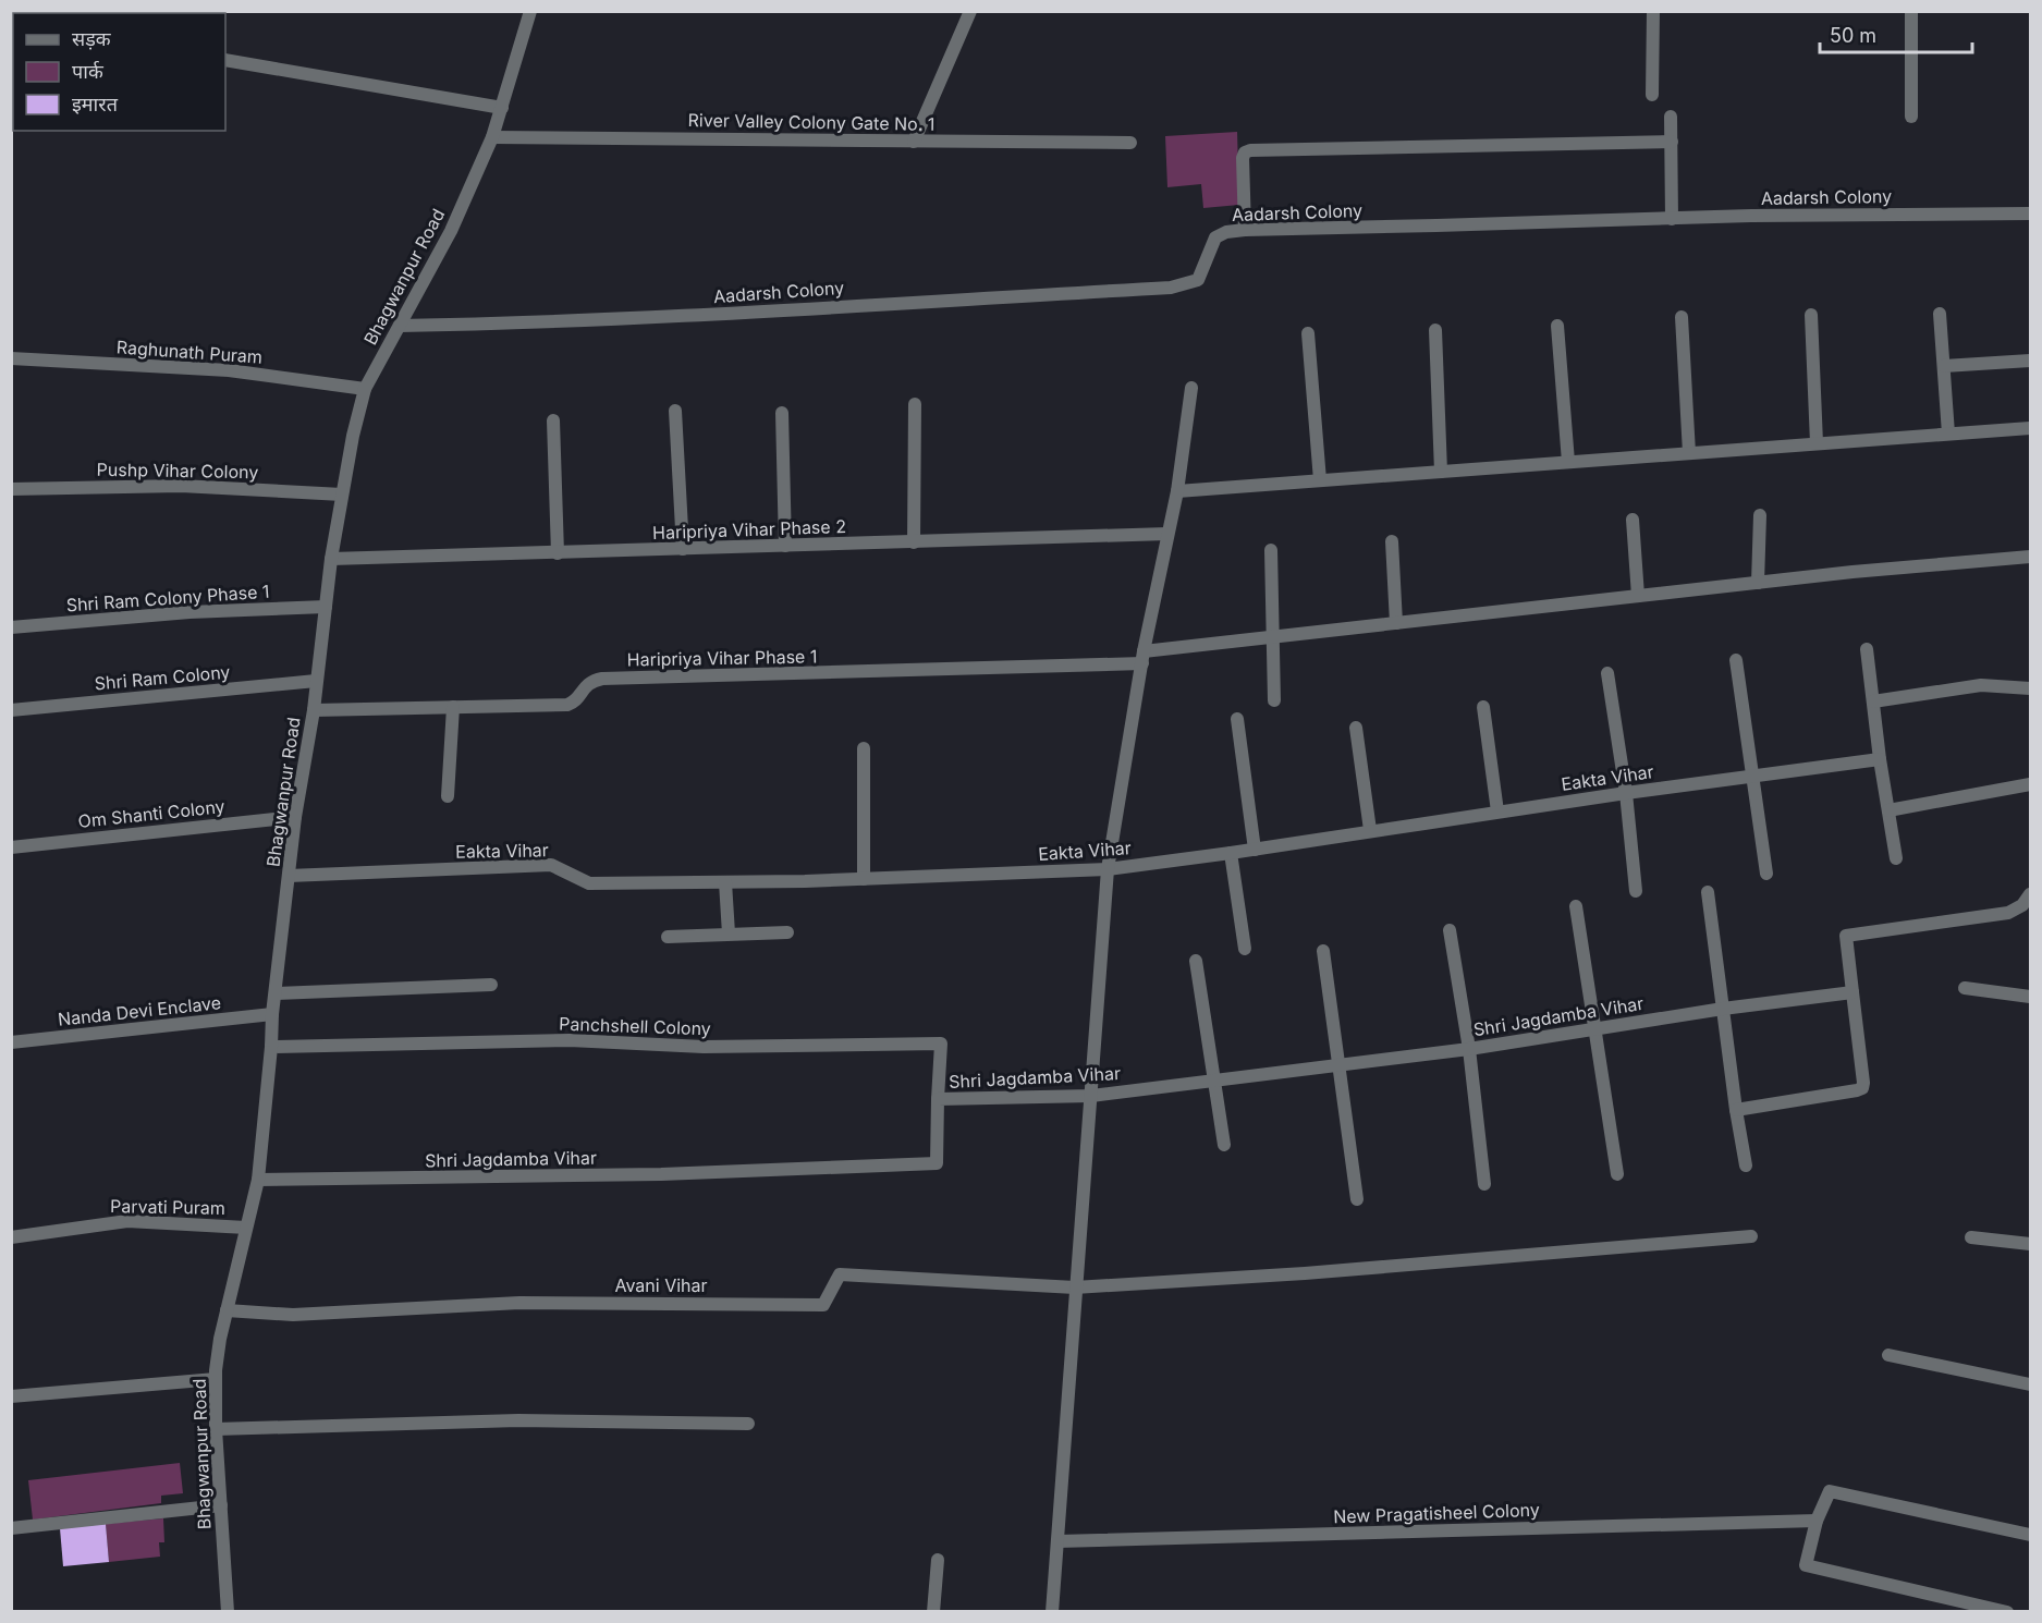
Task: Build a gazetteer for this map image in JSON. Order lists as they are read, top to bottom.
{
  "streets": {
    "street": [
      "River Valley Colony Gate No. 1",
      "Aadarsh Colony",
      "Bhagwanpur Road",
      "Raghunath Puram",
      "Pushp Vihar Colony",
      "Haripriya Vihar Phase 2",
      "Shri Ram Colony Phase 1",
      "Haripriya Vihar Phase 1",
      "Shri Ram Colony",
      "Eakta Vihar",
      "Om Shanti Colony",
      "Nanda Devi Enclave",
      "Shri Jagdamba Vihar",
      "Panchshell Colony",
      "Parvati Puram",
      "Avani Vihar",
      "New Pragatisheel Colony"
    ]
  },
  "crossings": [
    ["River Valley Colony Gate No. 1", "Bhagwanpur Road"],
    ["Aadarsh Colony", "Bhagwanpur Road"],
    ["Bhagwanpur Road", "Raghunath Puram"],
    ["Bhagwanpur Road", "Pushp Vihar Colony"],
    ["Bhagwanpur Road", "Haripriya Vihar Phase 2"],
    ["Bhagwanpur Road", "Shri Ram Colony Phase 1"],
    ["Bhagwanpur Road", "Haripriya Vihar Phase 1"],
    ["Bhagwanpur Road", "Shri Ram Colony"],
    ["Bhagwanpur Road", "Eakta Vihar"],
    ["Bhagwanpur Road", "Om Shanti Colony"],
    ["Bhagwanpur Road", "Nanda Devi Enclave"],
    ["Bhagwanpur Road", "Shri Jagdamba Vihar"],
    ["Bhagwanpur Road", "Panchshell Colony"],
    ["Bhagwanpur Road", "Parvati Puram"],
    ["Bhagwanpur Road", "Avani Vihar"],
    ["Shri Jagdamba Vihar", "Panchshell Colony"]
  ],
  "legend": ["सड़क", "पार्क", "इमारत"],
  "scale_bar": "50 m"
}
